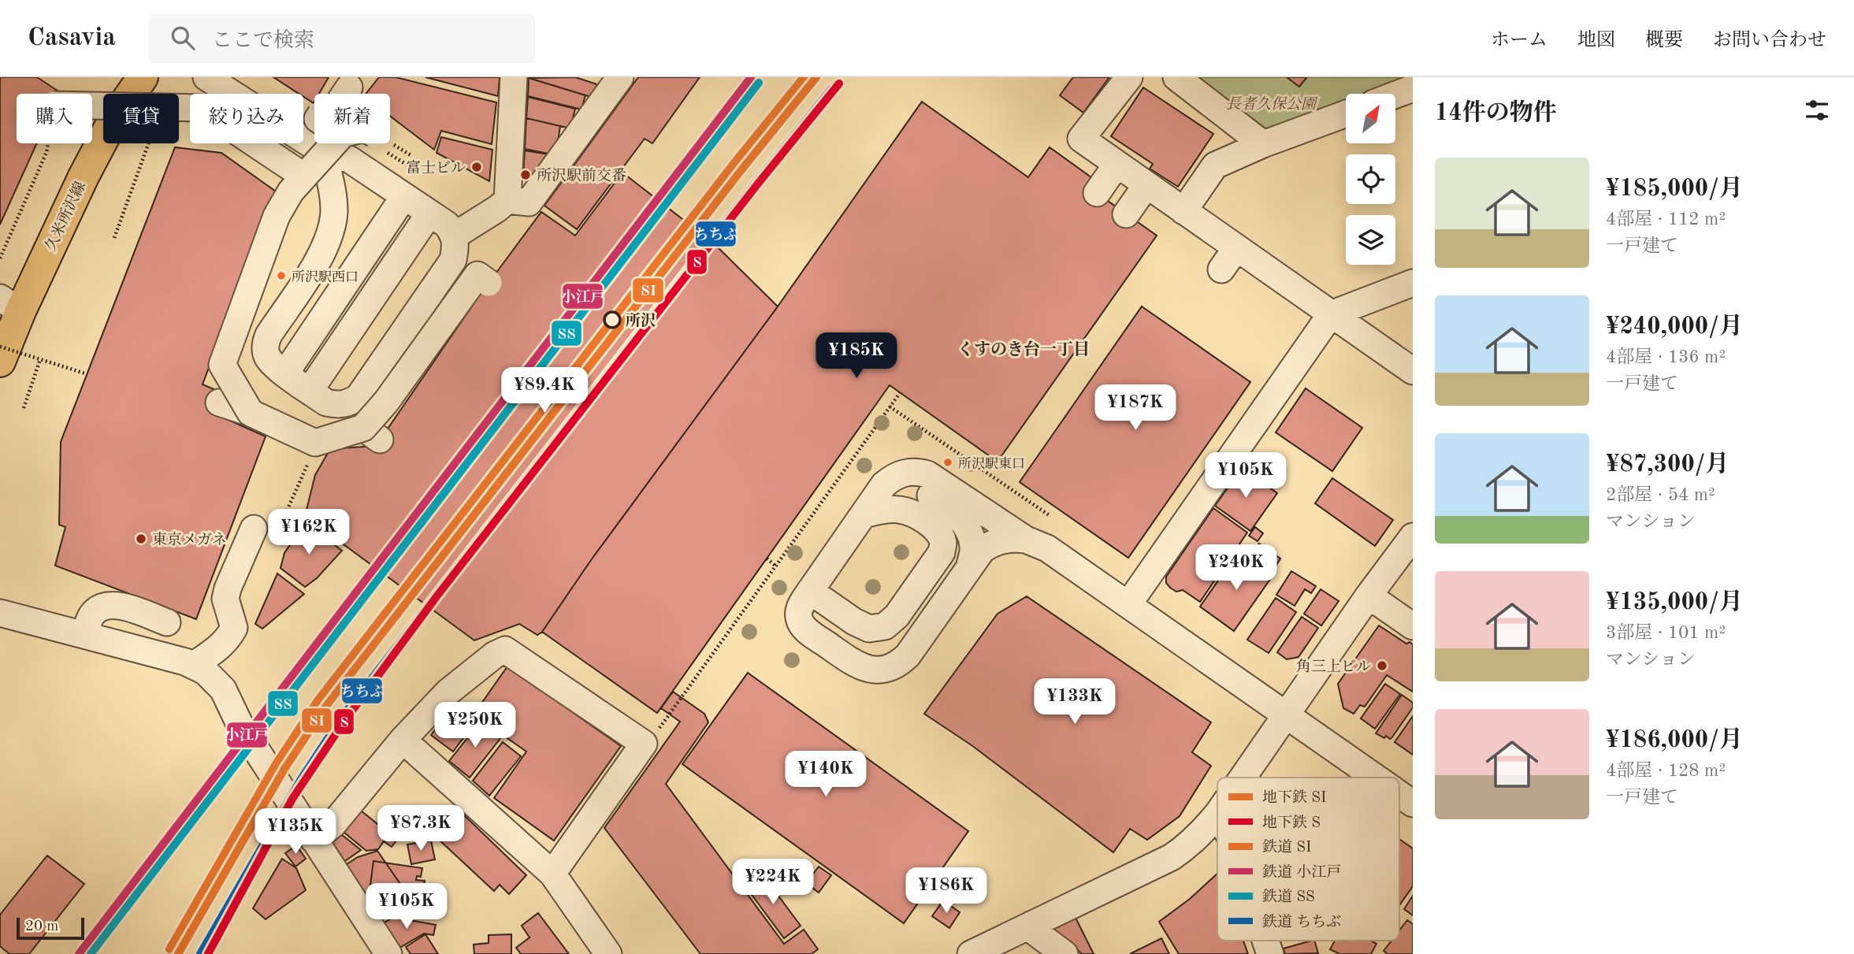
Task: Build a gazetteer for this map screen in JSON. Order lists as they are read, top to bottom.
{
  "streets": {
    "main road": ["久米所沢線"]
  },
  "districts": ["くすのき台一丁目"],
  "parks": ["長者久保公園"],
  "places": [
    "富士ビル",
    "所沢駅前交番",
    "所沢駅西口",
    "所沢",
    "所沢駅東口",
    "東京メガネ",
    "角三上ビル"
  ],
  "lines": [
    "metro line SI",
    "rail line SI",
    "rail line 小江戸",
    "rail line SS",
    "metro line S",
    "rail line ちちぶ"
  ],
  "legend": [
    "地下鉄 SI",
    "地下鉄 S",
    "鉄道 SI",
    "鉄道 小江戸",
    "鉄道 SS",
    "鉄道 ちちぶ"
  ],
  "scale_bar": "20 m",
  "north": "top right",
  "page": {
    "header": "Casavia",
    "search": "ここで検索",
    "nav": [
      "ホーム",
      "地図",
      "概要",
      "お問い合わせ"
    ],
    "heading": "14件の物件",
    "chip": [
      "購入",
      "賃貸",
      "絞り込み",
      "新着"
    ],
    "list": [
      {
        "name": "¥185,000/月",
        "note": "4部屋 · 112 m² · 一戸建て"
      },
      {
        "name": "¥240,000/月",
        "note": "4部屋 · 136 m² · 一戸建て"
      },
      {
        "name": "¥87,300/月",
        "note": "2部屋 · 54 m² · マンション"
      },
      {
        "name": "¥135,000/月",
        "note": "3部屋 · 101 m² · マンション"
      },
      {
        "name": "¥186,000/月",
        "note": "4部屋 · 128 m² · 一戸建て"
      }
    ],
    "price": [
      "¥185K",
      "¥89.4K",
      "¥187K",
      "¥105K",
      "¥162K",
      "¥240K",
      "¥133K",
      "¥250K",
      "¥140K",
      "¥87.3K",
      "¥135K",
      "¥224K",
      "¥186K",
      "¥105K"
    ],
    "scale": "20 m"
  }
}
